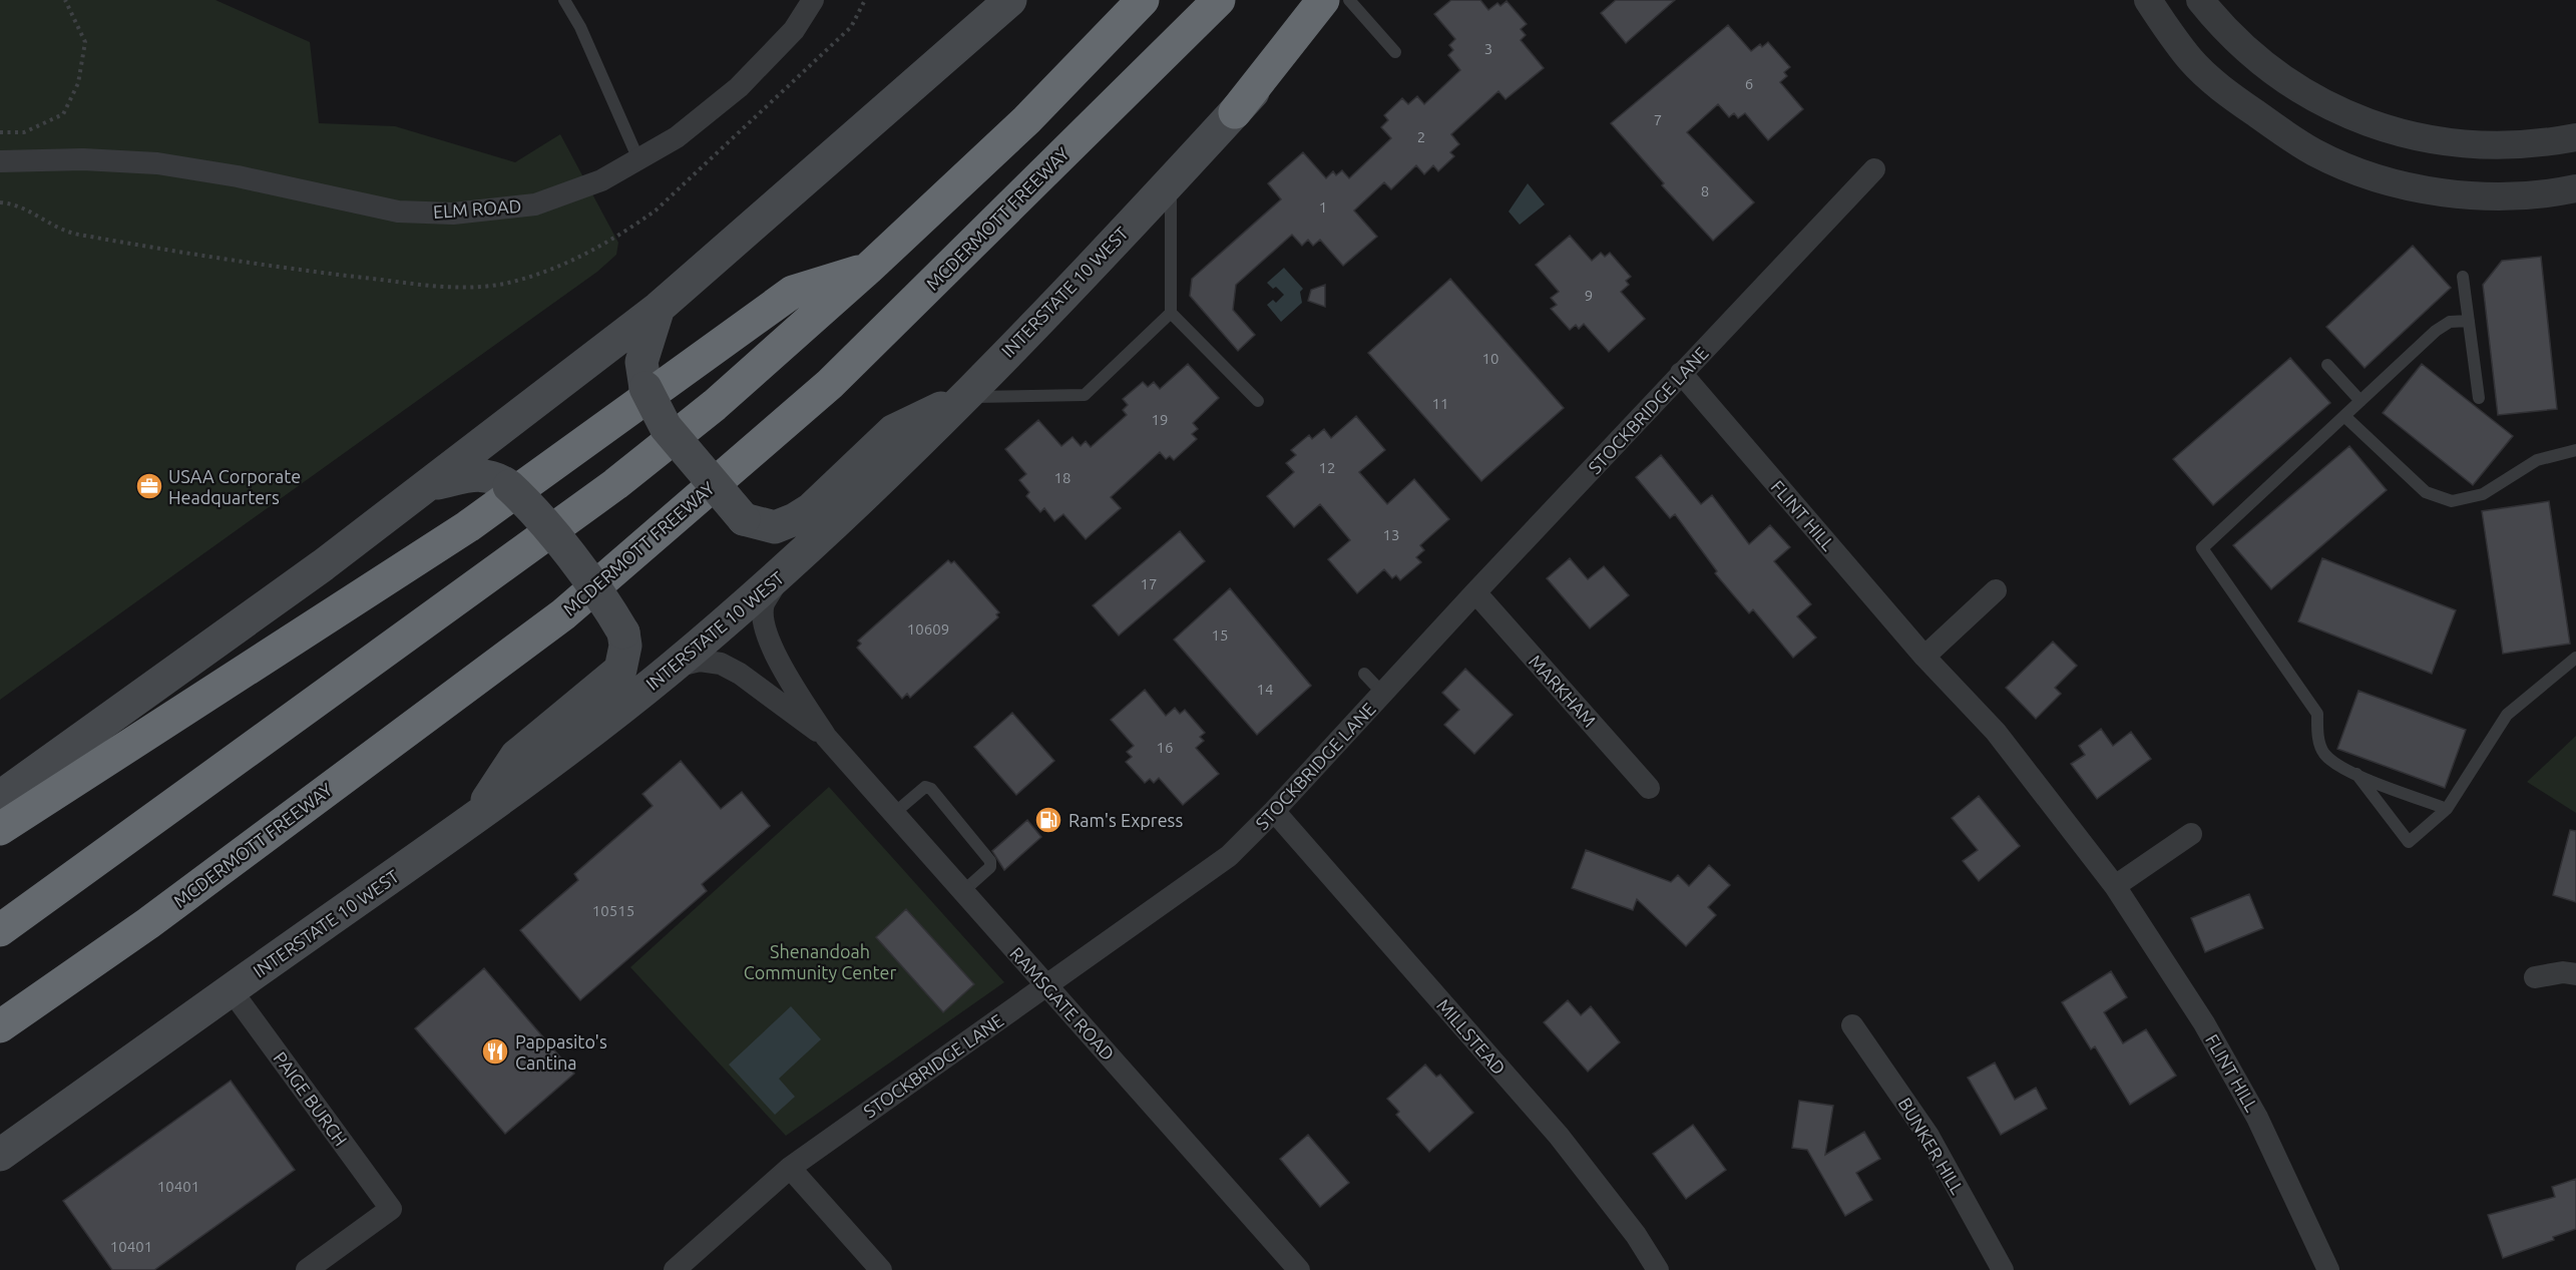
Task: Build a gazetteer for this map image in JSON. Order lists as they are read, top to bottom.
{
  "streets": {
    "highway": ["MCDERMOTT FREEWAY"],
    "main road": ["INTERSTATE 10 WEST"],
    "street": [
      "ELM ROAD",
      "STOCKBRIDGE LANE",
      "FLINT HILL",
      "MARKHAM",
      "RAMSGATE ROAD",
      "MILLSTEAD",
      "PAIGE BURCH",
      "BUNKER HILL"
    ]
  },
  "crossings": [
    ["INTERSTATE 10 WEST", "RAMSGATE ROAD"],
    ["INTERSTATE 10 WEST", "PAIGE BURCH"],
    ["STOCKBRIDGE LANE", "FLINT HILL"],
    ["STOCKBRIDGE LANE", "MARKHAM"],
    ["STOCKBRIDGE LANE", "RAMSGATE ROAD"],
    ["STOCKBRIDGE LANE", "MILLSTEAD"]
  ],
  "parks": ["Shenandoah Community Center"],
  "places": {
    "office": ["USAA Corporate Headquarters"],
    "fuel station": ["Ram's Express"],
    "restaurant": ["Pappasito's Cantina"]
  },
  "house_numbers": [
    "3",
    "6",
    "7",
    "2",
    "8",
    "1",
    "9",
    "10",
    "11",
    "19",
    "12",
    "18",
    "13",
    "17",
    "10609",
    "15",
    "14",
    "16",
    "10515",
    "10401",
    "10401"
  ]
}
